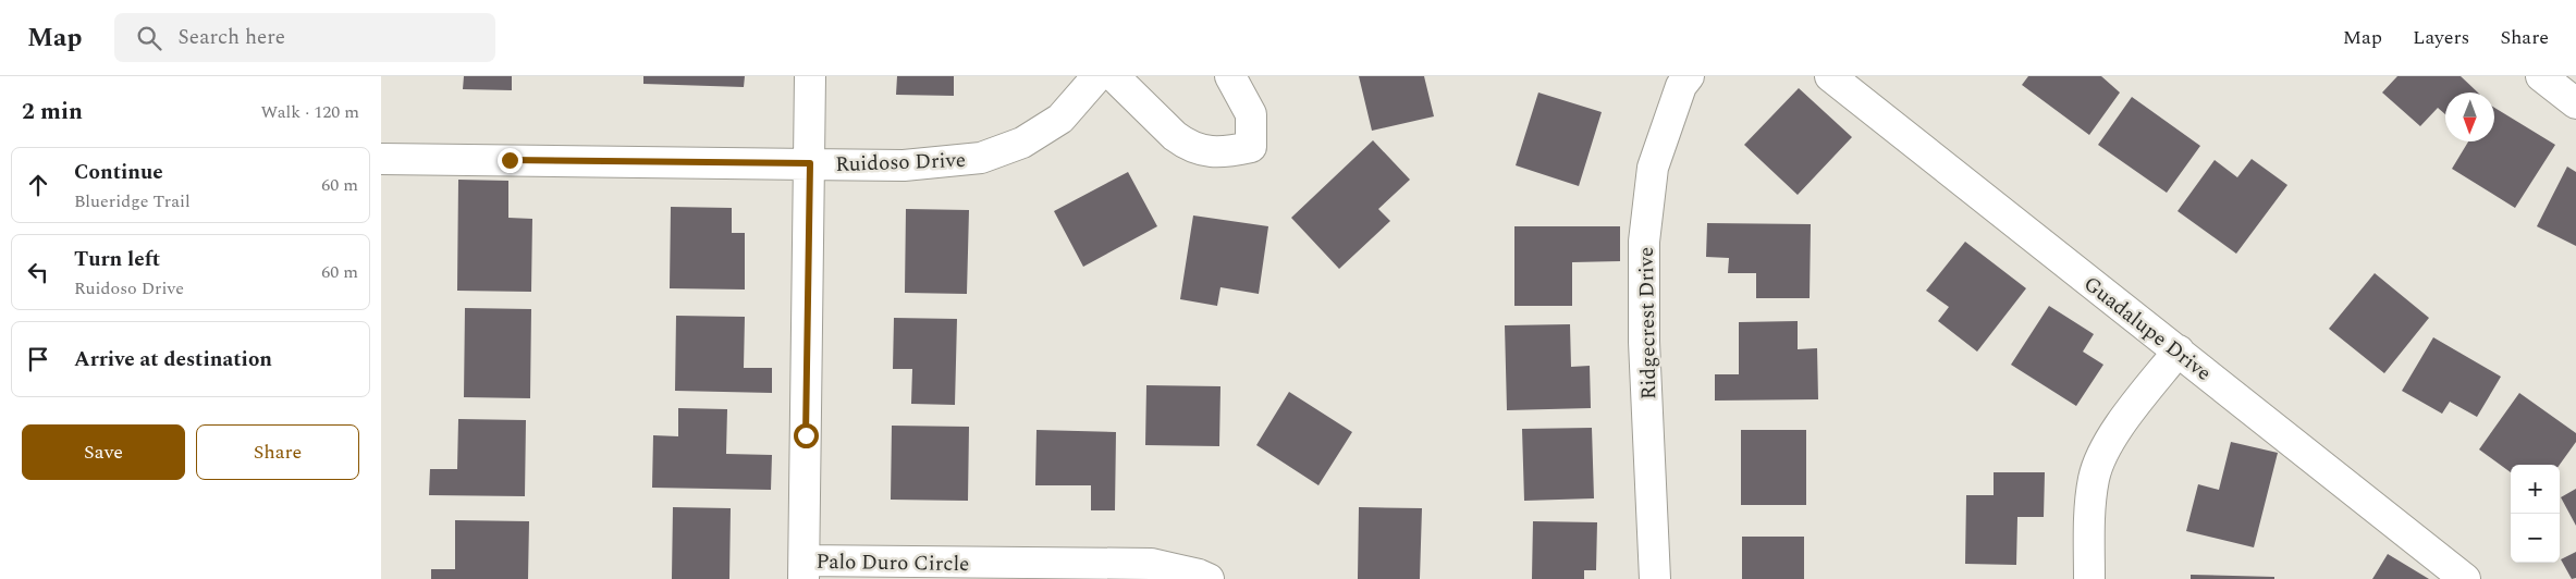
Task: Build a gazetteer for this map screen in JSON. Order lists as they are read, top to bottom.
{
  "streets": {
    "street": [
      "Ruidoso Drive",
      "Ridgecrest Drive",
      "Guadalupe Drive",
      "Palo Duro Circle"
    ]
  },
  "north": "bottom",
  "page": {
    "header": "Map",
    "search": "Search here",
    "nav": ["Map", "Layers", "Share"],
    "heading": ["2 min", "Walk · 120 m"],
    "list": [
      ["Continue", "Blueridge Trail", "60 m"],
      ["Turn left", "Ruidoso Drive", "60 m"],
      "Arrive at destination"
    ],
    "buttons": ["Save", "Share"],
    "map_buttons": ["+", "−"]
  }
}
